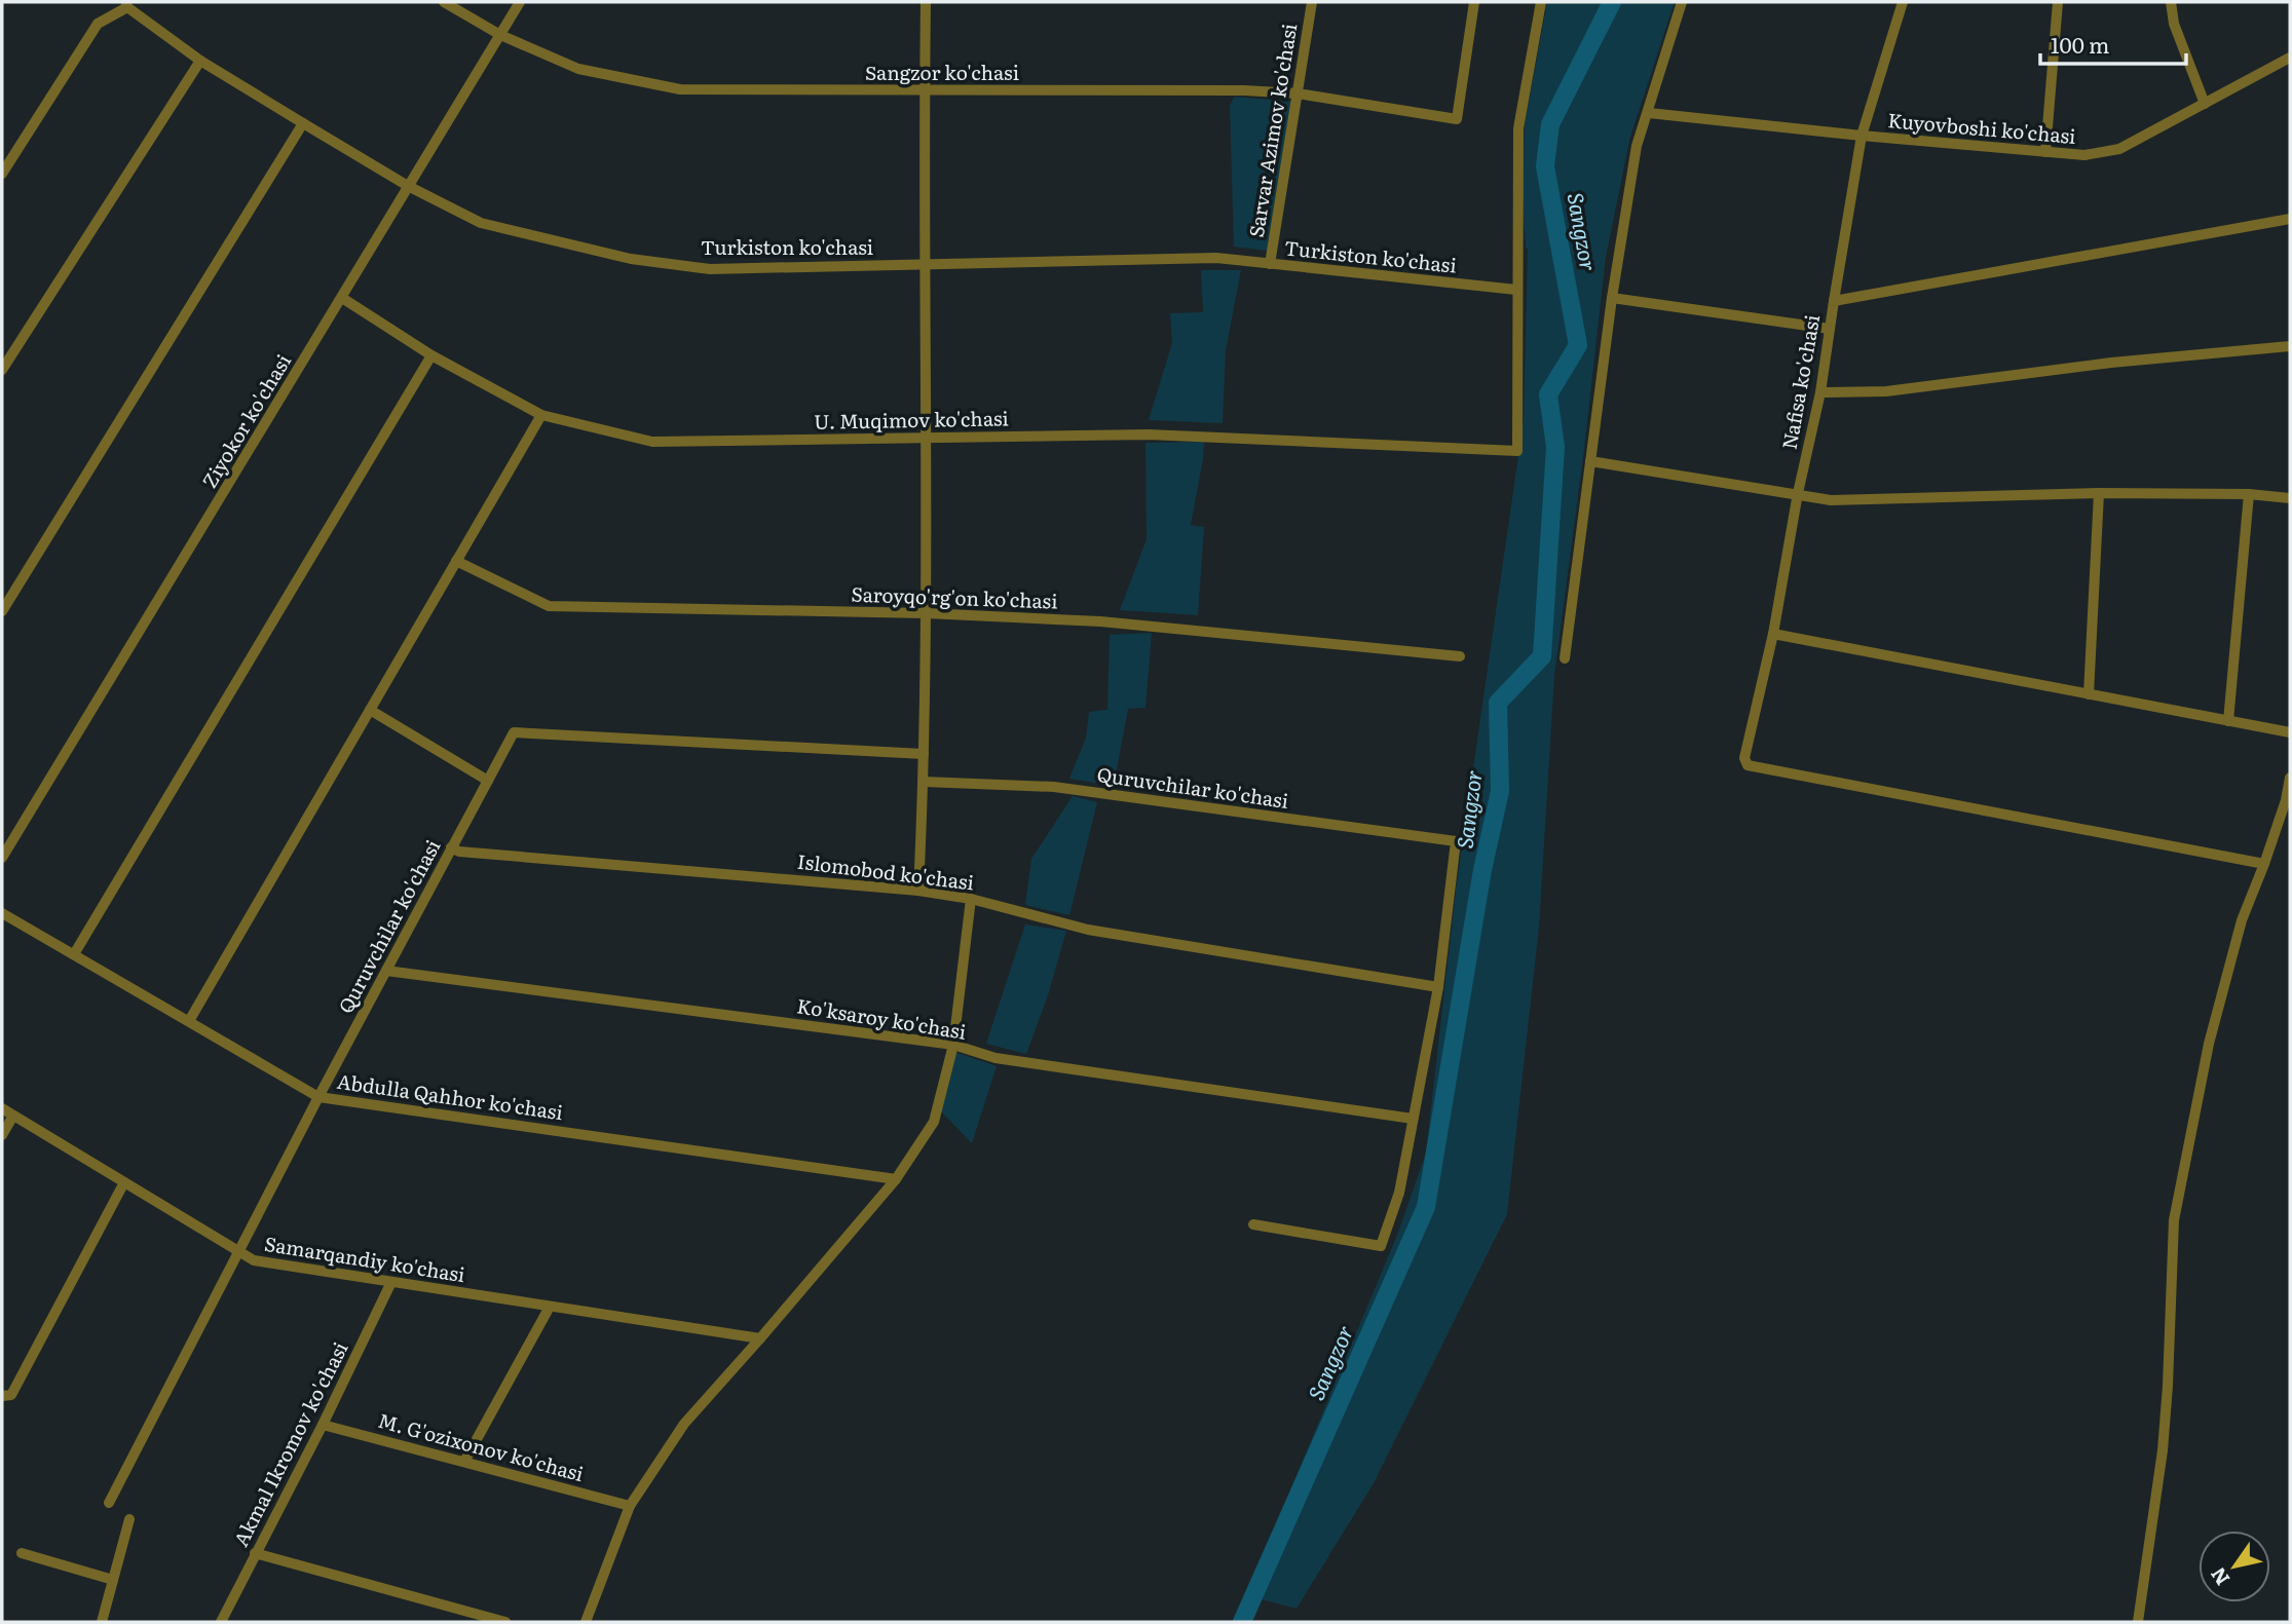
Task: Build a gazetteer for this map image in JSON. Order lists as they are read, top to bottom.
{
  "streets": {
    "street": [
      "Sangzor ko'chasi",
      "Kuyovboshi ko'chasi",
      "Sarvar Azimov ko'chasi",
      "Turkiston ko'chasi",
      "Nafisa ko'chasi",
      "U. Muqimov ko'chasi",
      "Ziyokor ko'chasi",
      "Saroyqo'rg'on ko'chasi",
      "Quruvchilar ko'chasi",
      "Islomobod ko'chasi",
      "Ko'ksaroy ko'chasi",
      "Abdulla Qahhor ko'chasi",
      "Samarqandiy ko'chasi",
      "Akmal Ikromov ko'chasi",
      "M. G'ozixonov ko'chasi"
    ]
  },
  "crossings": [
    ["Sangzor ko'chasi", "Sarvar Azimov ko'chasi"],
    ["Sangzor ko'chasi", "Ziyokor ko'chasi"],
    ["Kuyovboshi ko'chasi", "Nafisa ko'chasi"],
    ["Sarvar Azimov ko'chasi", "Turkiston ko'chasi"],
    ["Turkiston ko'chasi", "U. Muqimov ko'chasi"],
    ["Turkiston ko'chasi", "Ziyokor ko'chasi"],
    ["U. Muqimov ko'chasi", "Ziyokor ko'chasi"],
    ["Quruvchilar ko'chasi", "Islomobod ko'chasi"],
    ["Quruvchilar ko'chasi", "Ko'ksaroy ko'chasi"],
    ["Quruvchilar ko'chasi", "Abdulla Qahhor ko'chasi"],
    ["Quruvchilar ko'chasi", "Samarqandiy ko'chasi"],
    ["Samarqandiy ko'chasi", "Akmal Ikromov ko'chasi"],
    ["Akmal Ikromov ko'chasi", "M. G'ozixonov ko'chasi"]
  ],
  "water": ["Sangzor"],
  "scale_bar": "100 m",
  "north": "bottom left"
}
